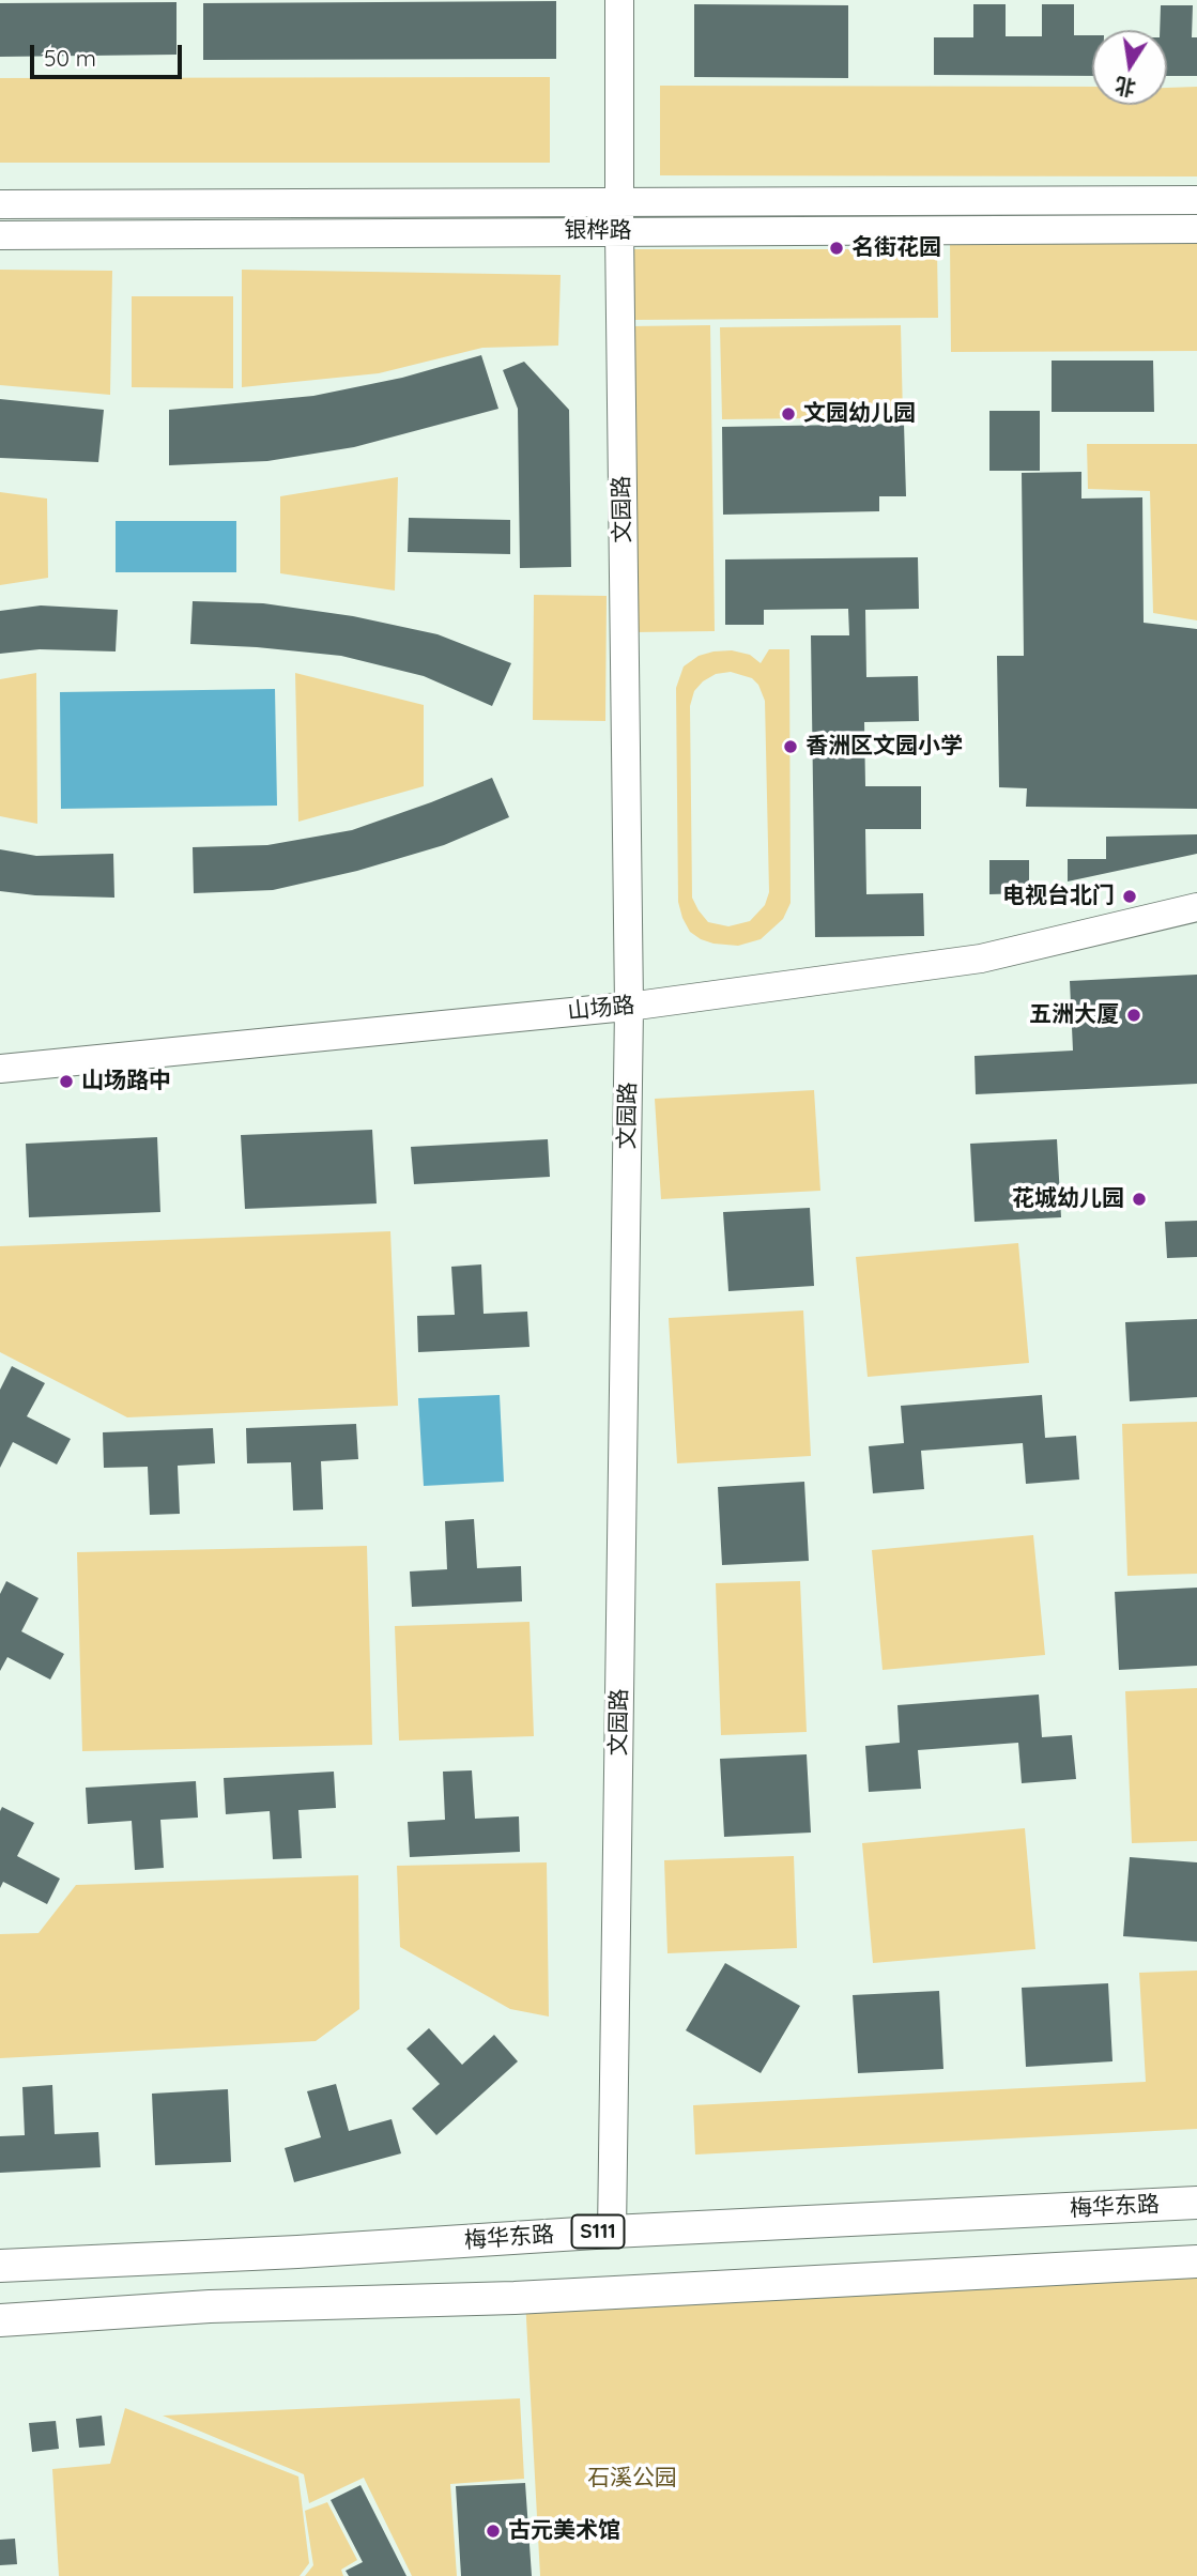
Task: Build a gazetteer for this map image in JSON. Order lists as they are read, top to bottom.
{
  "streets": {
    "main road": ["梅华东路", "S111"],
    "street": ["银桦路", "文园路", "山场路"]
  },
  "crossings": [
    ["银桦路", "文园路"],
    ["文园路", "山场路"],
    ["文园路", "梅华东路"]
  ],
  "parks": ["石溪公园"],
  "places": [
    "名街花园",
    "文园幼儿园",
    "香洲区文园小学",
    "电视台北门",
    "五洲大厦",
    "山场路中",
    "花城幼儿园",
    "古元美术馆"
  ],
  "scale_bar": "50 m",
  "north": "bottom"
}
